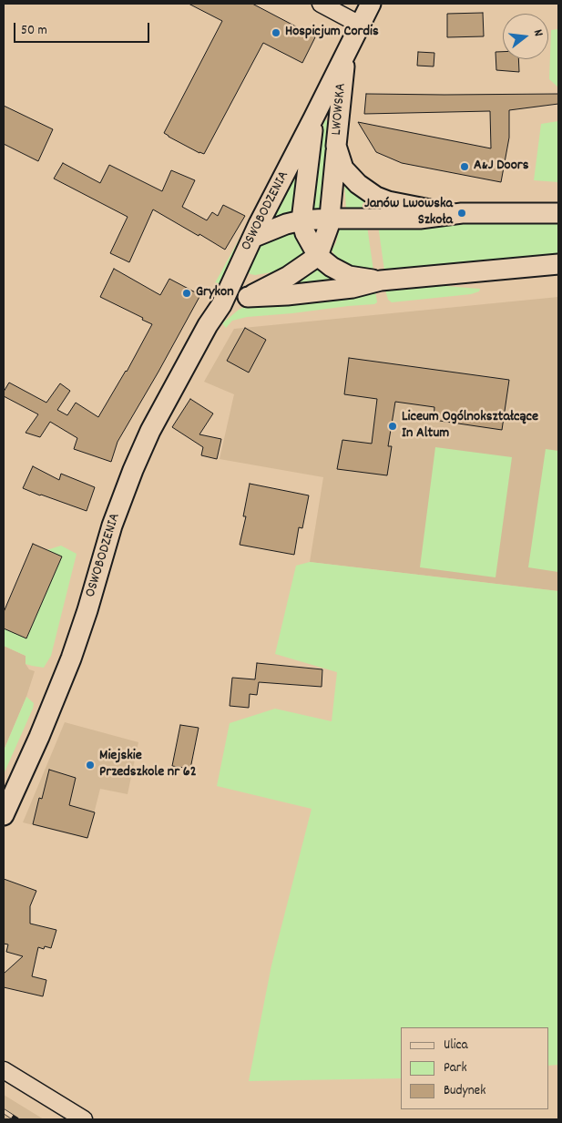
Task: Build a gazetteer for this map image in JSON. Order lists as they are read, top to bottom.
{
  "streets": {
    "street": ["LWOWSKA", "OSWOBODZENIA"]
  },
  "crossings": [
    ["LWOWSKA", "OSWOBODZENIA"]
  ],
  "places": [
    "Hospicjum Cordis",
    "A&J Doors",
    "Janów Lwowska Szkoła",
    "Grykon",
    "Liceum Ogólnokształcące In Altum",
    "Miejskie Przedszkole nr 62"
  ],
  "legend": ["Ulica", "Park", "Budynek"],
  "scale_bar": "50 m",
  "north": "right"
}
